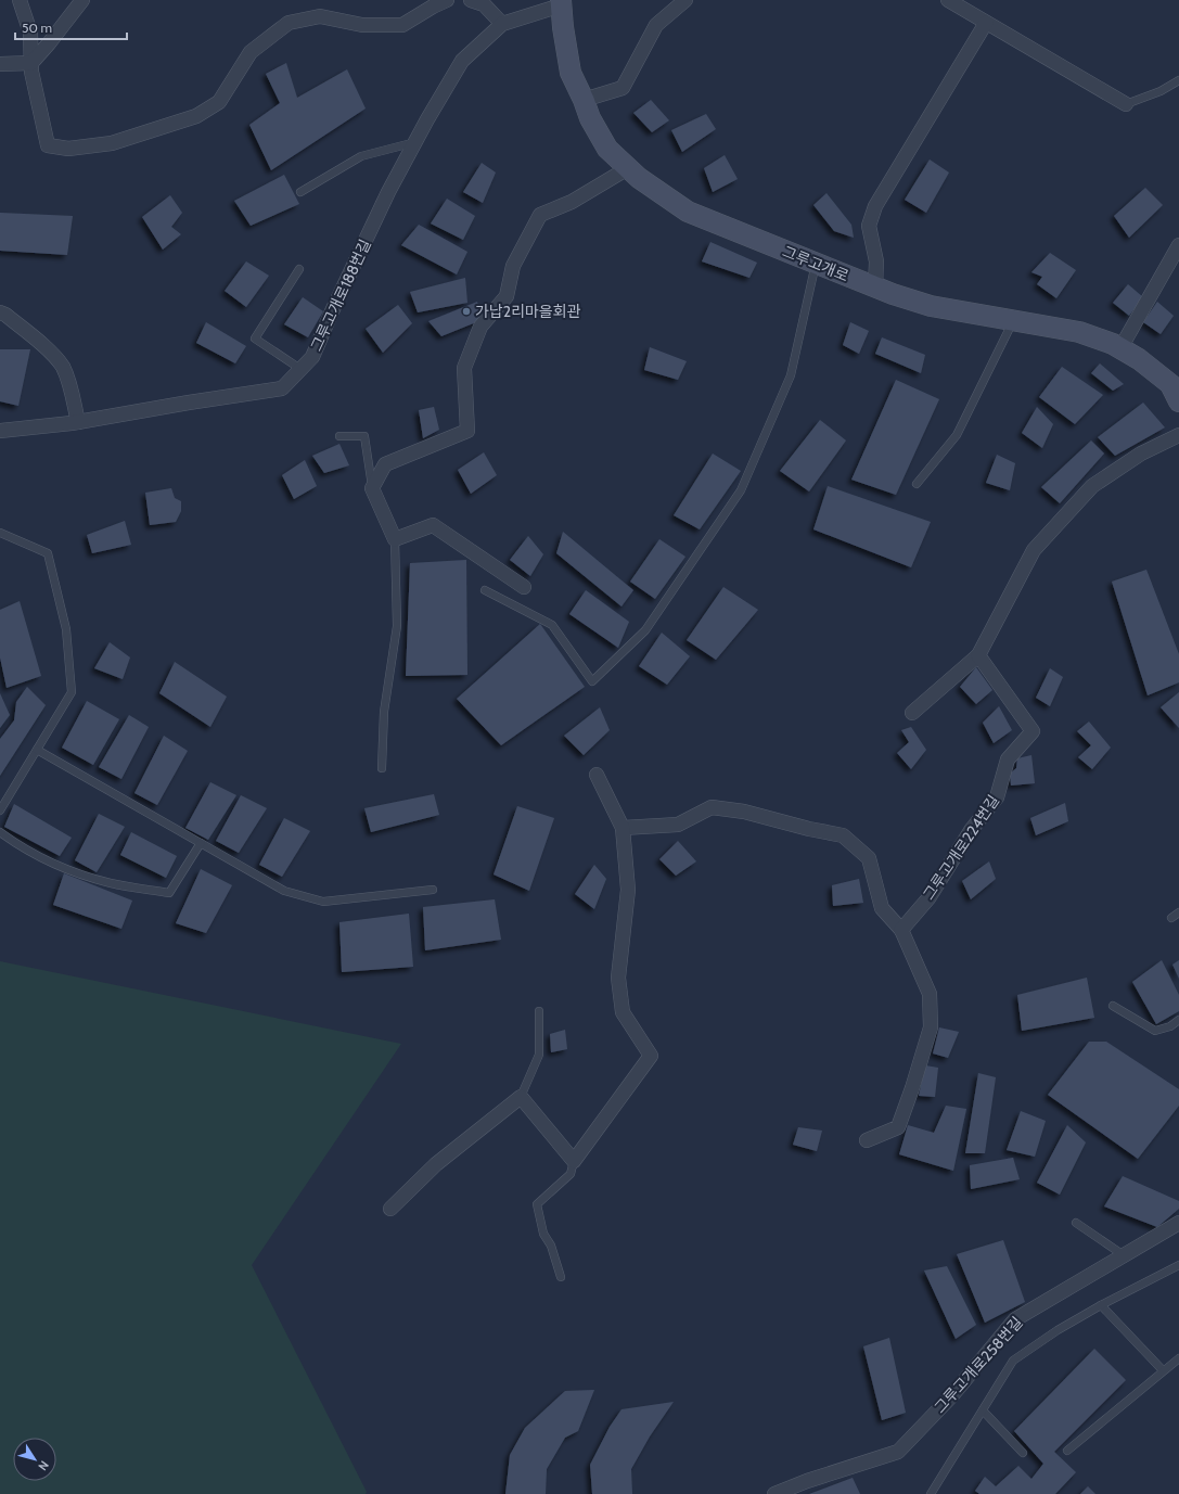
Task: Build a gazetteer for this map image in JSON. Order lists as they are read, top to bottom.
{
  "streets": {
    "street": [
      "그루고개로",
      "그루고개로188번길",
      "그루고개로224번길",
      "그루고개로258번길"
    ]
  },
  "crossings": [
    ["그루고개로", "그루고개로188번길"]
  ],
  "places": ["가납2리마을회관"],
  "scale_bar": "50 m",
  "north": "bottom right"
}
